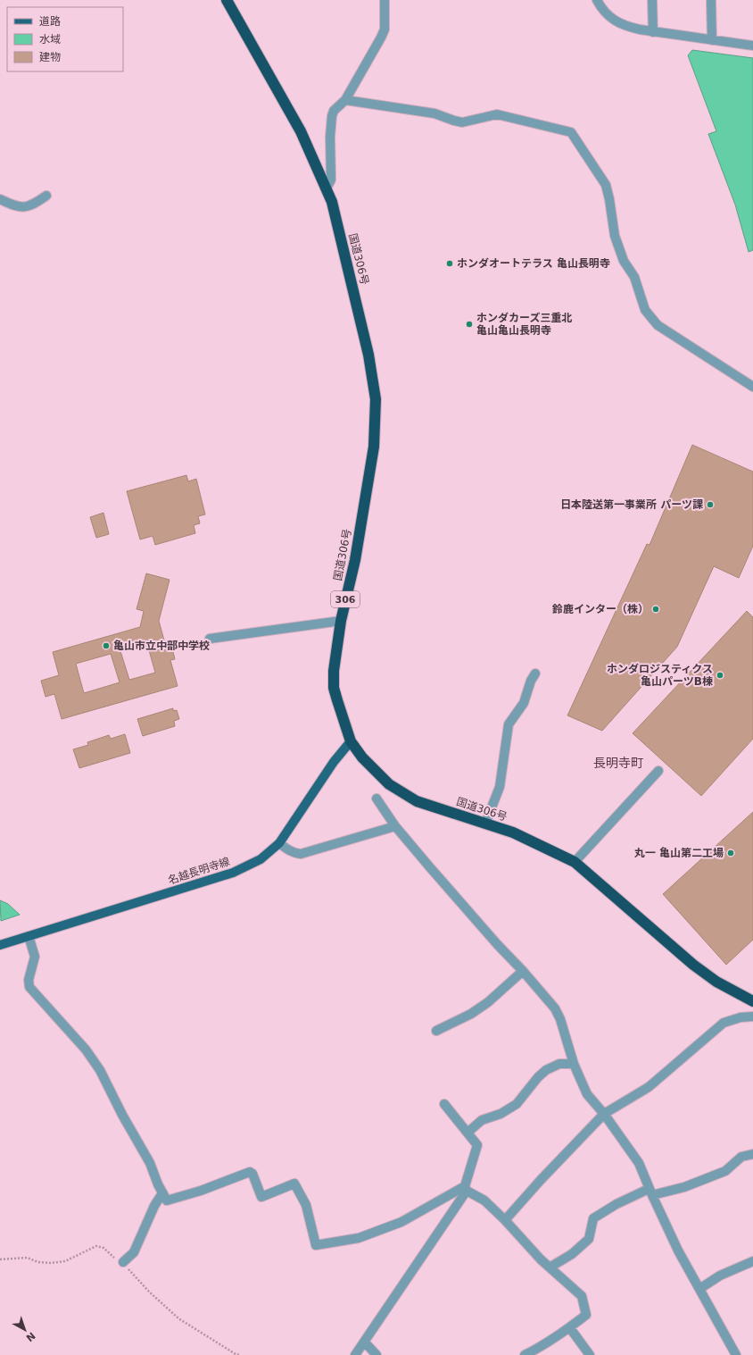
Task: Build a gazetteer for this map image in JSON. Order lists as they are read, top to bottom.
{
  "streets": {
    "highway": ["国道306号", "306"],
    "main road": ["名越長明寺線"]
  },
  "crossings": [
    ["国道306号", "名越長明寺線"]
  ],
  "districts": ["長明寺町"],
  "places": [
    "ホンダオートテラス 亀山長明寺",
    "ホンダカーズ三重北 亀山亀山長明寺",
    "日本陸送第一事業所 パーツ課",
    "鈴鹿インター（株）",
    "亀山市立中部中学校",
    "ホンダロジスティクス 亀山パーツB棟",
    "丸一 亀山第二工場"
  ],
  "legend": ["道路", "水域", "建物"],
  "north": "bottom right"
}
